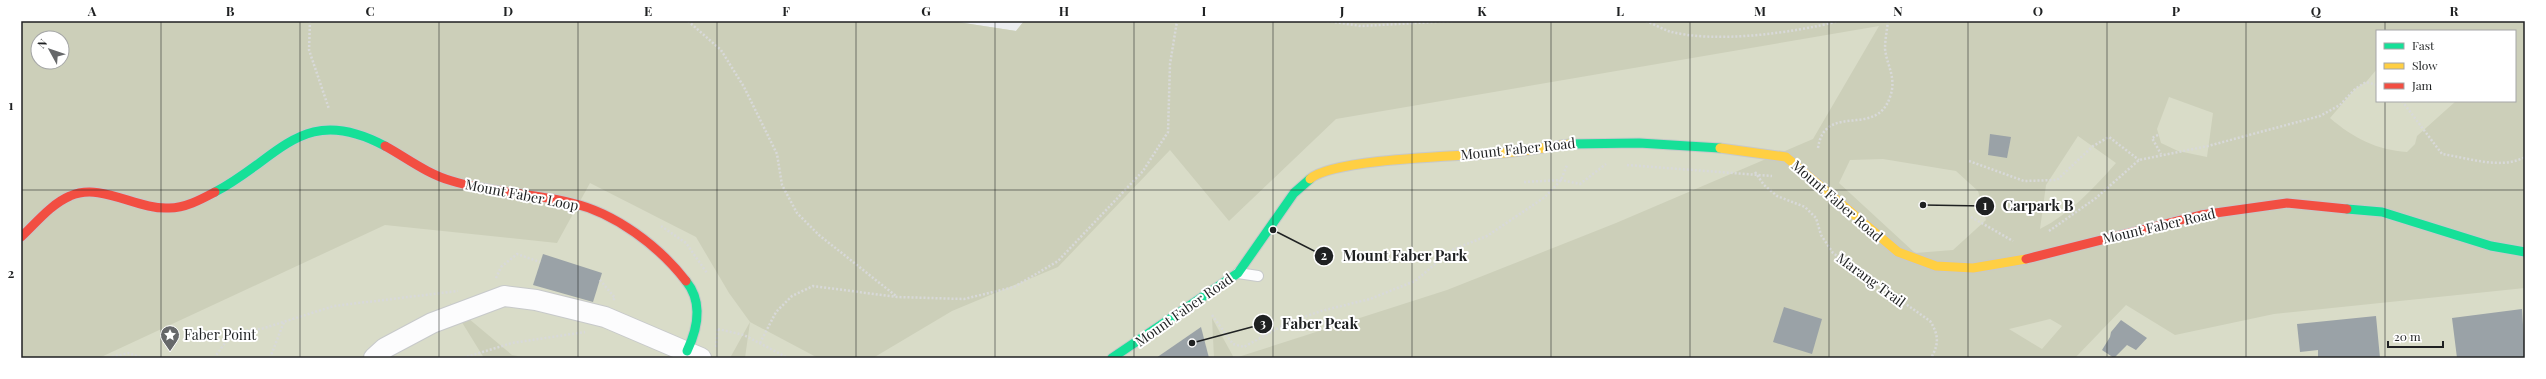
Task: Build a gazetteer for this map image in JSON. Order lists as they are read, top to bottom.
{
  "streets": {
    "street": ["Mount Faber Road", "Mount Faber Loop"],
    "path": ["Marang Trail"]
  },
  "places": {
    "other": ["Carpark B", "Mount Faber Park", "Faber Peak"],
    "place": ["Faber Point"]
  },
  "legend": ["Fast", "Slow", "Jam"],
  "scale_bar": "20 m",
  "north": "top left",
  "grid": {
    "columns": [
      "A",
      "B",
      "C",
      "D",
      "E",
      "F",
      "G",
      "H",
      "I",
      "J",
      "K",
      "L",
      "M",
      "N",
      "O",
      "P",
      "Q",
      "R"
    ],
    "rows": ["1", "2"]
  }
}
